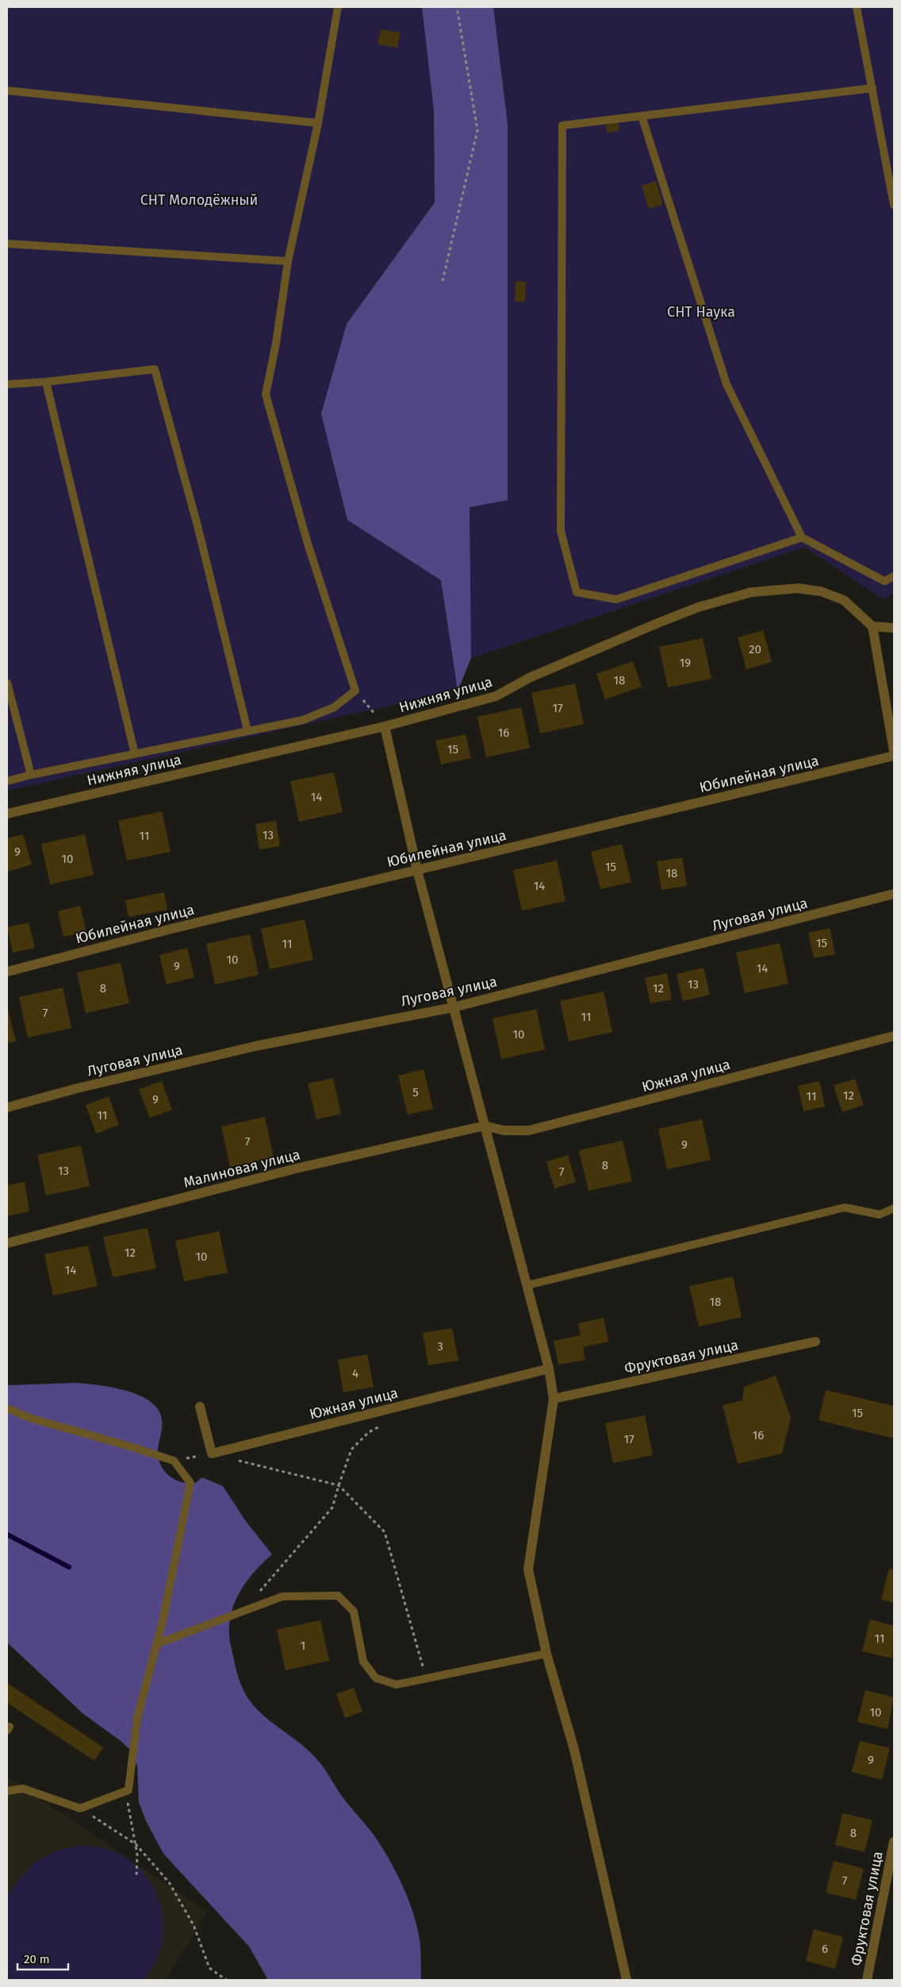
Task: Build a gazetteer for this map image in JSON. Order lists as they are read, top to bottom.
{
  "streets": {
    "street": [
      "Нижняя улица",
      "Юбилейная улица",
      "Луговая улица",
      "Южная улица",
      "Малиновая улица",
      "Фруктовая улица"
    ]
  },
  "crossings": [
    ["Южная улица", "Малиновая улица"]
  ],
  "parks": ["СНТ Молодёжный", "СНТ Наука"],
  "house_numbers": [
    "20",
    "19",
    "18",
    "17",
    "16",
    "15",
    "14",
    "13",
    "11",
    "9",
    "10",
    "15",
    "18",
    "14",
    "15",
    "11",
    "10",
    "9",
    "14",
    "13",
    "8",
    "12",
    "7",
    "11",
    "10",
    "5",
    "12",
    "11",
    "9",
    "11",
    "7",
    "9",
    "8",
    "13",
    "7",
    "12",
    "10",
    "14",
    "18",
    "3",
    "4",
    "15",
    "16",
    "17",
    "11",
    "1",
    "10",
    "9",
    "8",
    "7",
    "6"
  ],
  "scale_bar": "20 m"
}
